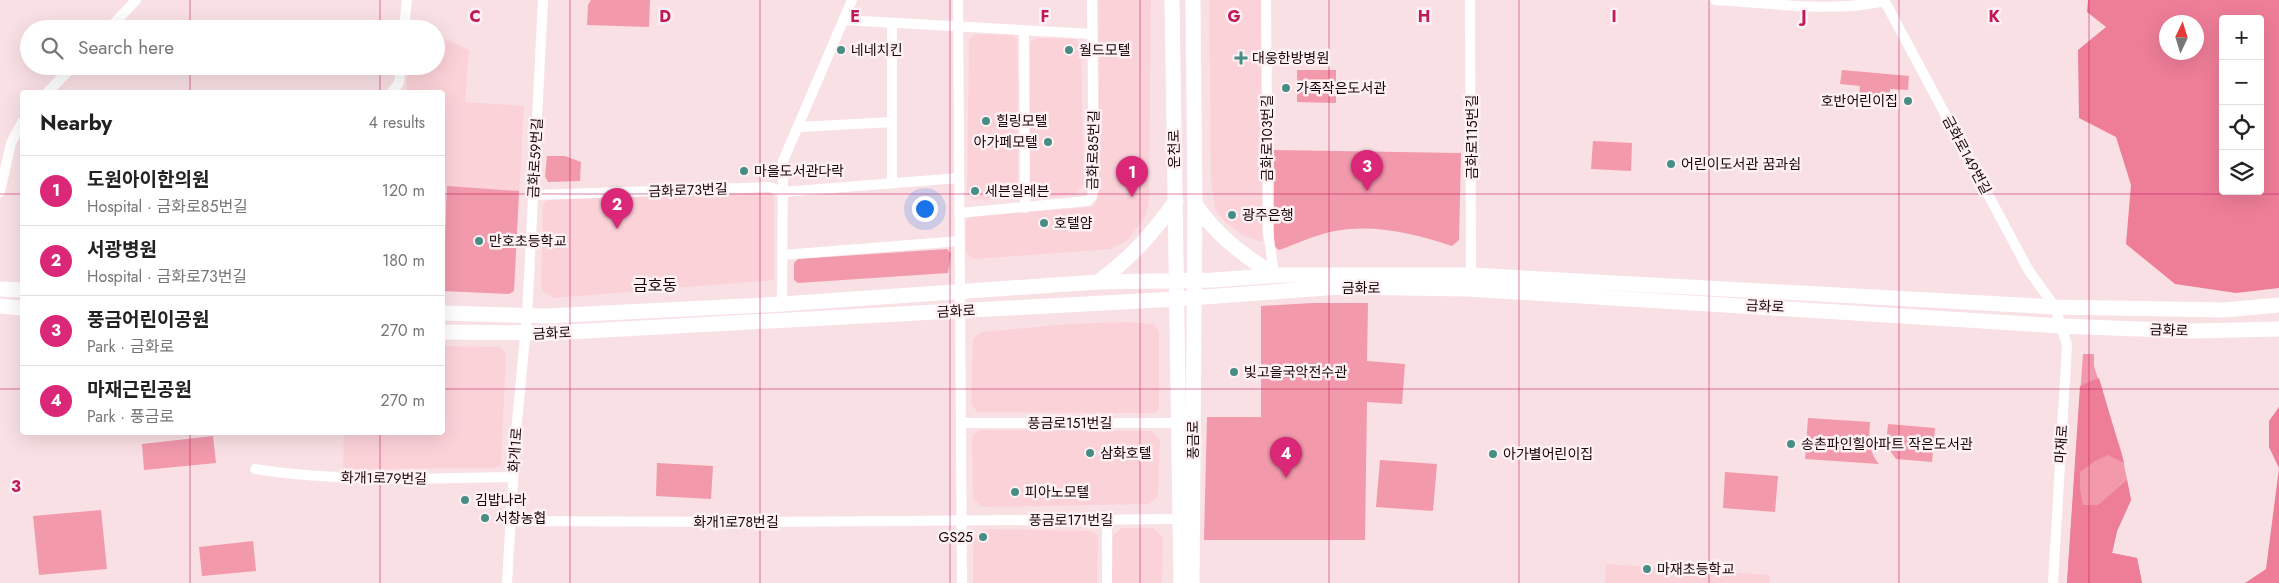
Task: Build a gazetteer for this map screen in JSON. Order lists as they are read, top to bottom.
{
  "streets": {
    "main road": ["운천로", "금화로", "풍금로"],
    "street": [
      "금화로115번길",
      "금화로103번길",
      "금화로85번길",
      "금화로149번길",
      "금화로59번길",
      "금화로73번길",
      "풍금로151번길",
      "마재로",
      "화개1로",
      "화개1로79번길",
      "풍금로171번길",
      "화개1로78번길"
    ]
  },
  "crossings": [
    ["금화로115번길", "금화로"],
    ["금화로103번길", "금화로"],
    ["운천로", "금화로"],
    ["운천로", "풍금로"],
    ["금화로149번길", "금화로"],
    ["금화로149번길", "마재로"],
    ["금화로59번길", "금화로73번길"],
    ["금화로59번길", "금화로"],
    ["금화로59번길", "화개1로"],
    ["금화로", "풍금로"],
    ["금화로", "마재로"],
    ["금화로", "화개1로"],
    ["풍금로151번길", "풍금로"],
    ["풍금로", "풍금로171번길"],
    ["화개1로", "화개1로79번길"],
    ["화개1로", "화개1로78번길"],
    ["풍금로171번길", "화개1로78번길"]
  ],
  "districts": ["금호동"],
  "places": {
    "other": [
      "네네치킨",
      "월드모텔",
      "가족작은도서관",
      "호반어린이집",
      "힐링모텔",
      "아가페모텔",
      "어린이도서관 꿈과쉼",
      "마을도서관다락",
      "세븐일레븐",
      "광주은행",
      "호텔얌",
      "만호초등학교",
      "빛고을국악전수관",
      "송촌파인힐아파트 작은도서관",
      "삼화호텔",
      "아가별어린이집",
      "피아노모텔",
      "김밥나라",
      "서창농협",
      "GS25",
      "마재초등학교"
    ],
    "health": ["대웅한방병원"]
  },
  "north": "top",
  "page": {
    "map_buttons": ["+", "−"],
    "search": "Search here",
    "heading": ["Nearby", "4 results"],
    "pins": [
      "3",
      "1",
      "2",
      "4"
    ],
    "list": [
      {
        "mark": "1",
        "name": "도원아이한의원",
        "note": "Hospital · 금화로85번길",
        "value": "120 m"
      },
      {
        "mark": "2",
        "name": "서광병원",
        "note": "Hospital · 금화로73번길",
        "value": "180 m"
      },
      {
        "mark": "3",
        "name": "풍금어린이공원",
        "note": "Park · 금화로",
        "value": "270 m"
      },
      {
        "mark": "4",
        "name": "마재근린공원",
        "note": "Park · 풍금로",
        "value": "270 m"
      }
    ]
  },
  "grid": {
    "columns": [
      "C",
      "D",
      "E",
      "F",
      "G",
      "H",
      "I",
      "J",
      "K"
    ],
    "rows": ["3"]
  }
}
